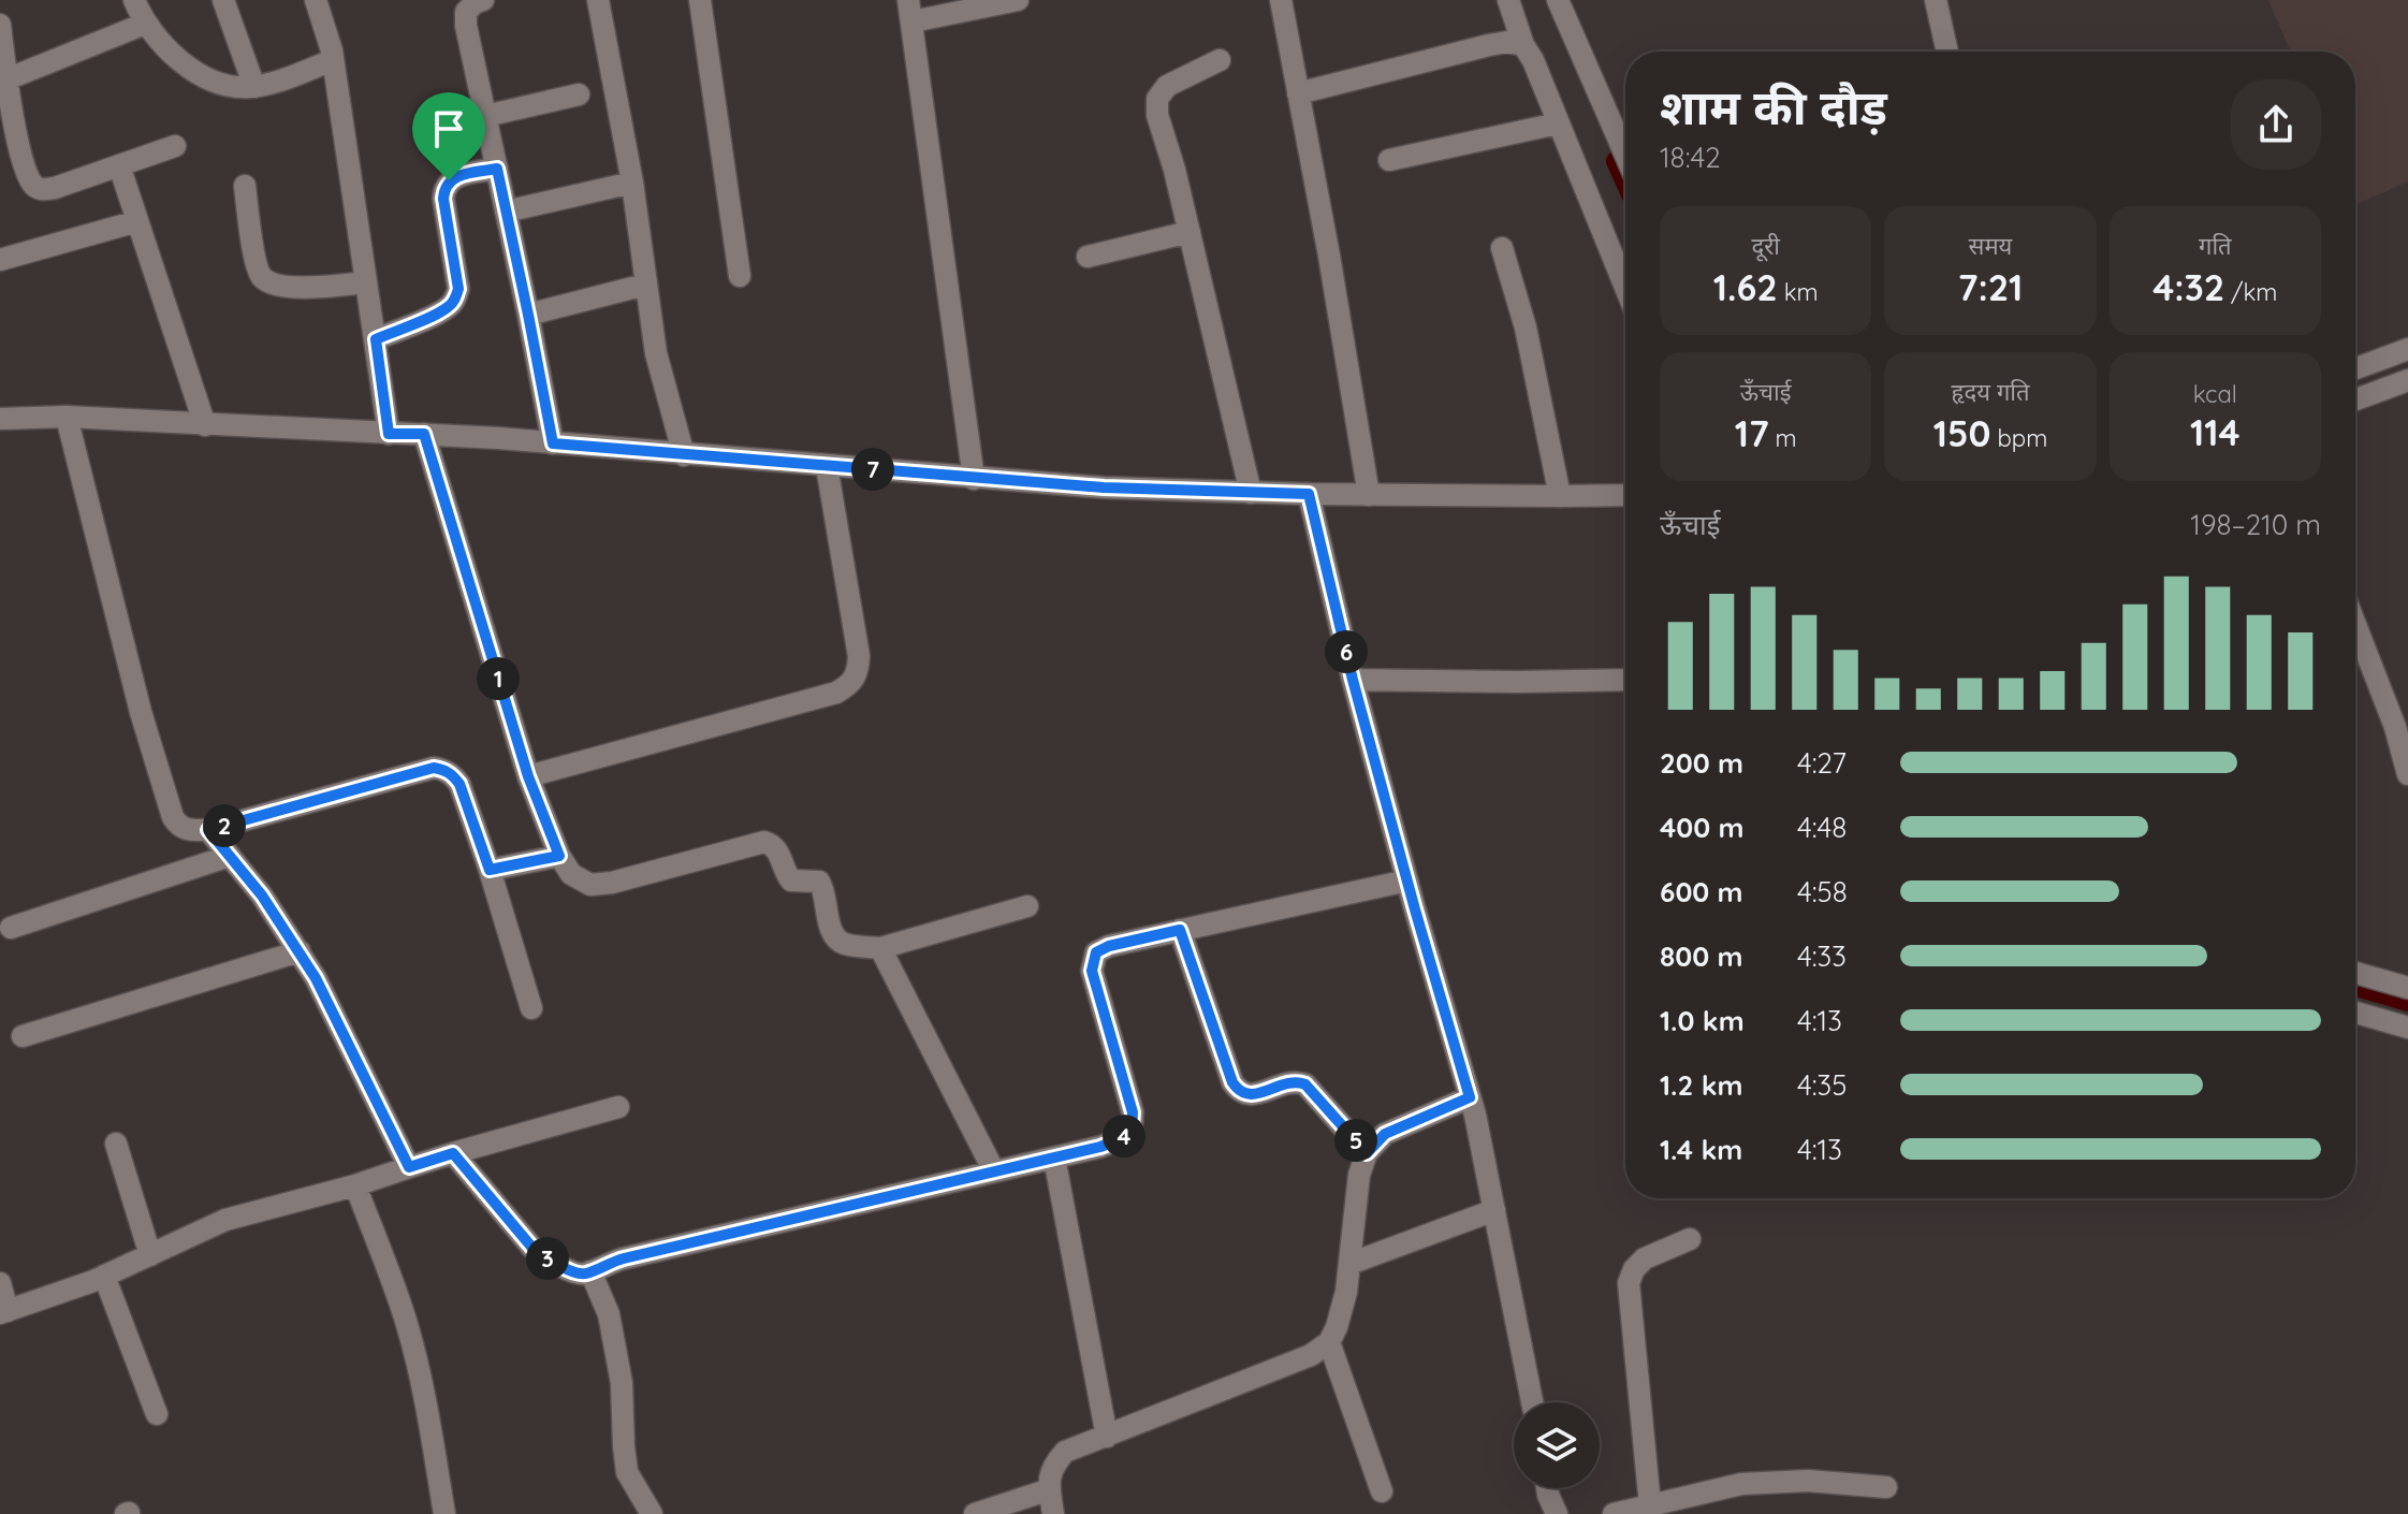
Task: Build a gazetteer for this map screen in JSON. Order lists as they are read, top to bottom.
{
  "page": {
    "heading": ["शाम की दौड़", "18:42"],
    "stats": [
      ["दूरी", "1.62 km"],
      ["समय", "7:21"],
      ["गति", "4:32 /km"],
      ["ऊँचाई", "17 m"],
      ["हृदय गति", "150 bpm"],
      ["kcal", "114"]
    ],
    "pins": [
      "7",
      "6",
      "1",
      "2",
      "4",
      "5",
      "3"
    ],
    "chart": ["ऊँचाई", "198–210 m"],
    "list": [
      {
        "name": "200 m",
        "note": "4:27"
      },
      {
        "name": "400 m",
        "note": "4:48"
      },
      {
        "name": "600 m",
        "note": "4:58"
      },
      {
        "name": "800 m",
        "note": "4:33"
      },
      {
        "name": "1.0 km",
        "note": "4:13"
      },
      {
        "name": "1.2 km",
        "note": "4:35"
      },
      {
        "name": "1.4 km",
        "note": "4:13"
      }
    ]
  }
}
